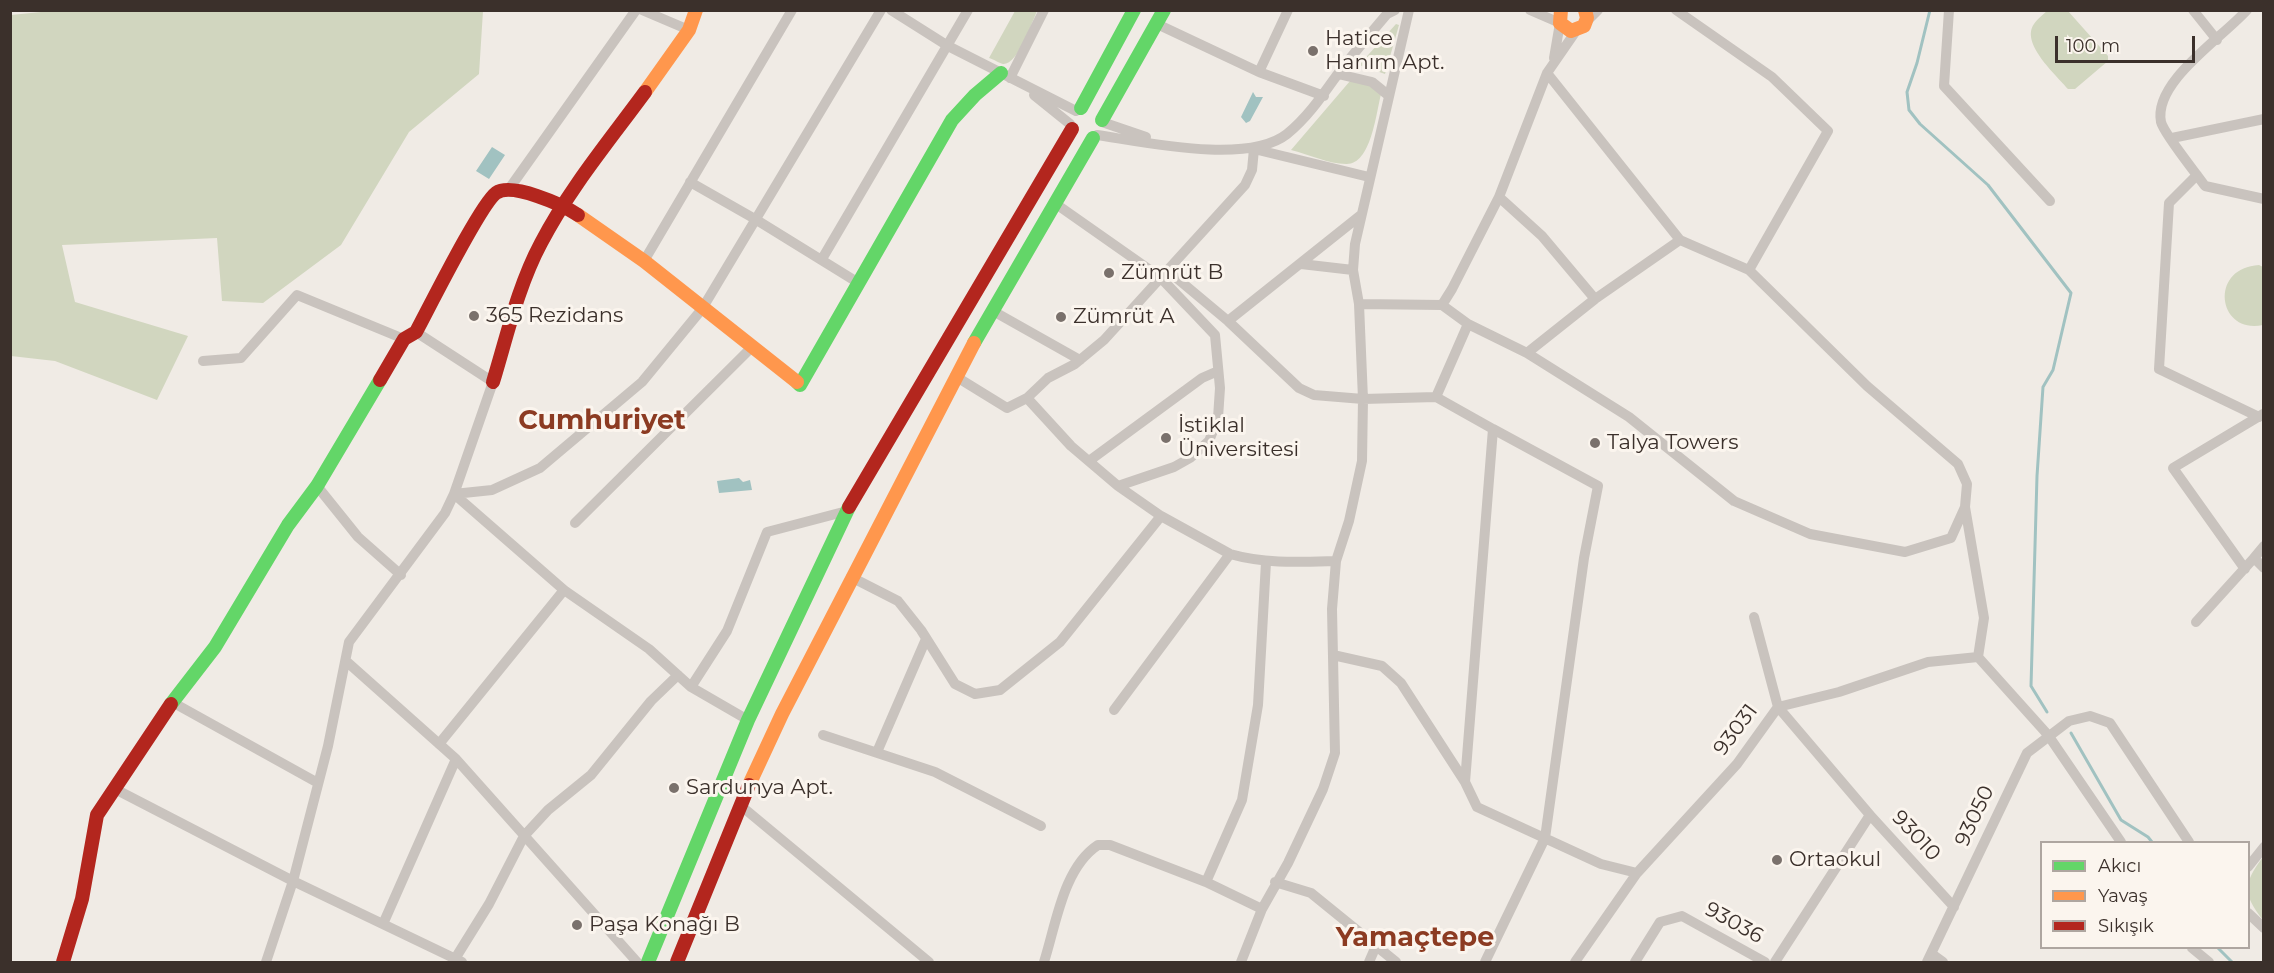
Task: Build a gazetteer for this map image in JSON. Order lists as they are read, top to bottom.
{
  "streets": {
    "street": [
      "93031",
      "93050",
      "93010",
      "93036"
    ]
  },
  "crossings": [
    ["93050", "93010"]
  ],
  "districts": ["Cumhuriyet", "Yamaçtepe"],
  "places": [
    "Hatice Hanım Apt.",
    "Zümrüt B",
    "365 Rezidans",
    "Zümrüt A",
    "İstiklal Üniversitesi",
    "Talya Towers",
    "Sardunya Apt.",
    "Ortaokul",
    "Paşa Konağı B"
  ],
  "legend": ["Akıcı", "Yavaş", "Sıkışık"],
  "scale_bar": "100 m"
}
